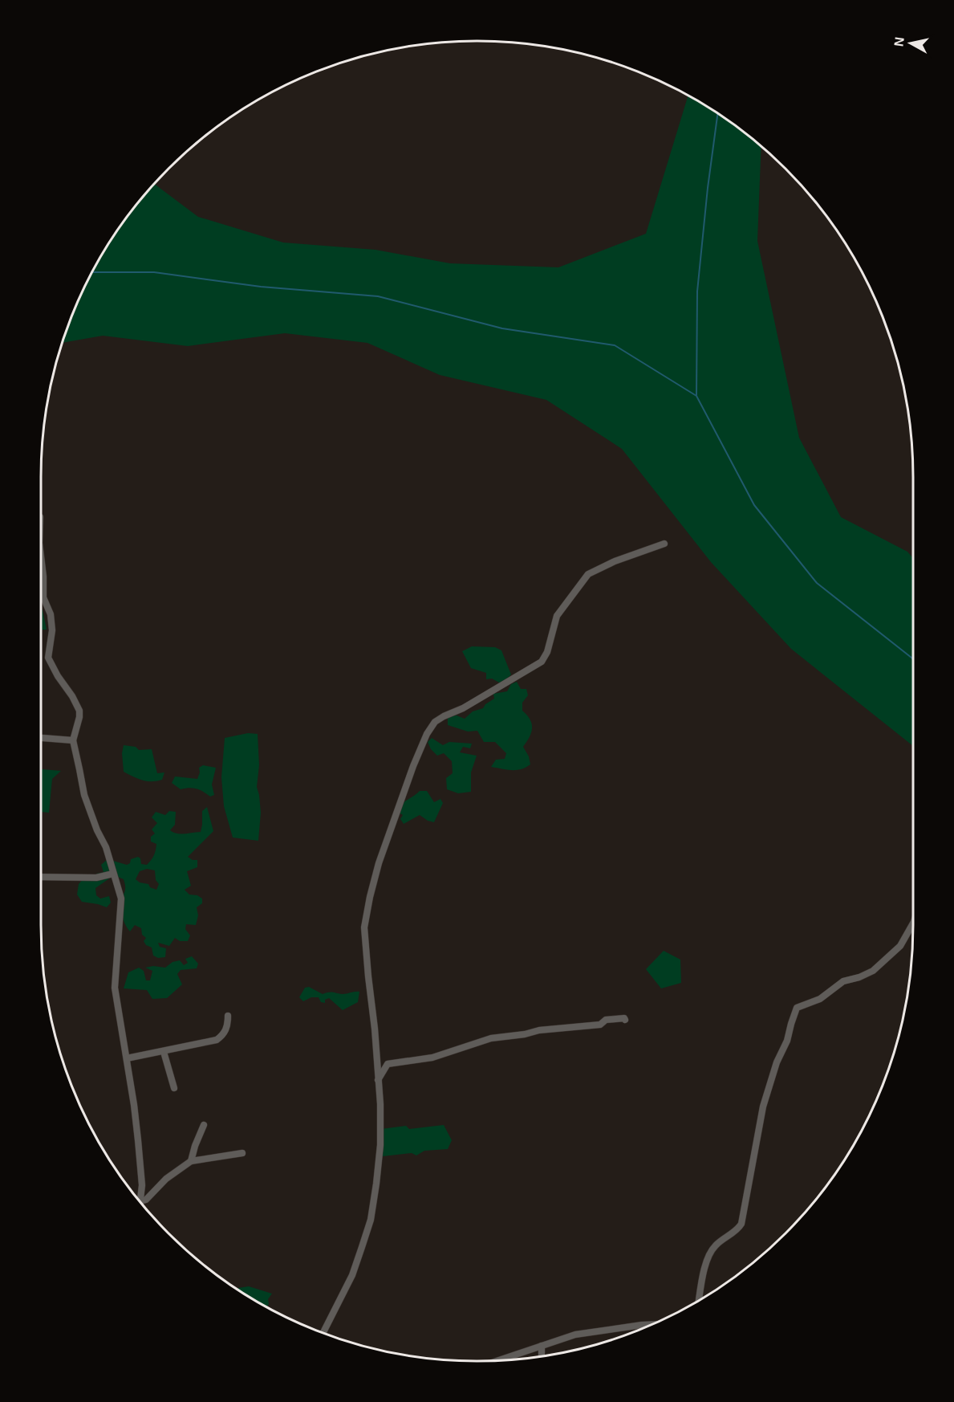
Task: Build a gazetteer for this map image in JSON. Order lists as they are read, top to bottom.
{
  "north": "left"
}
